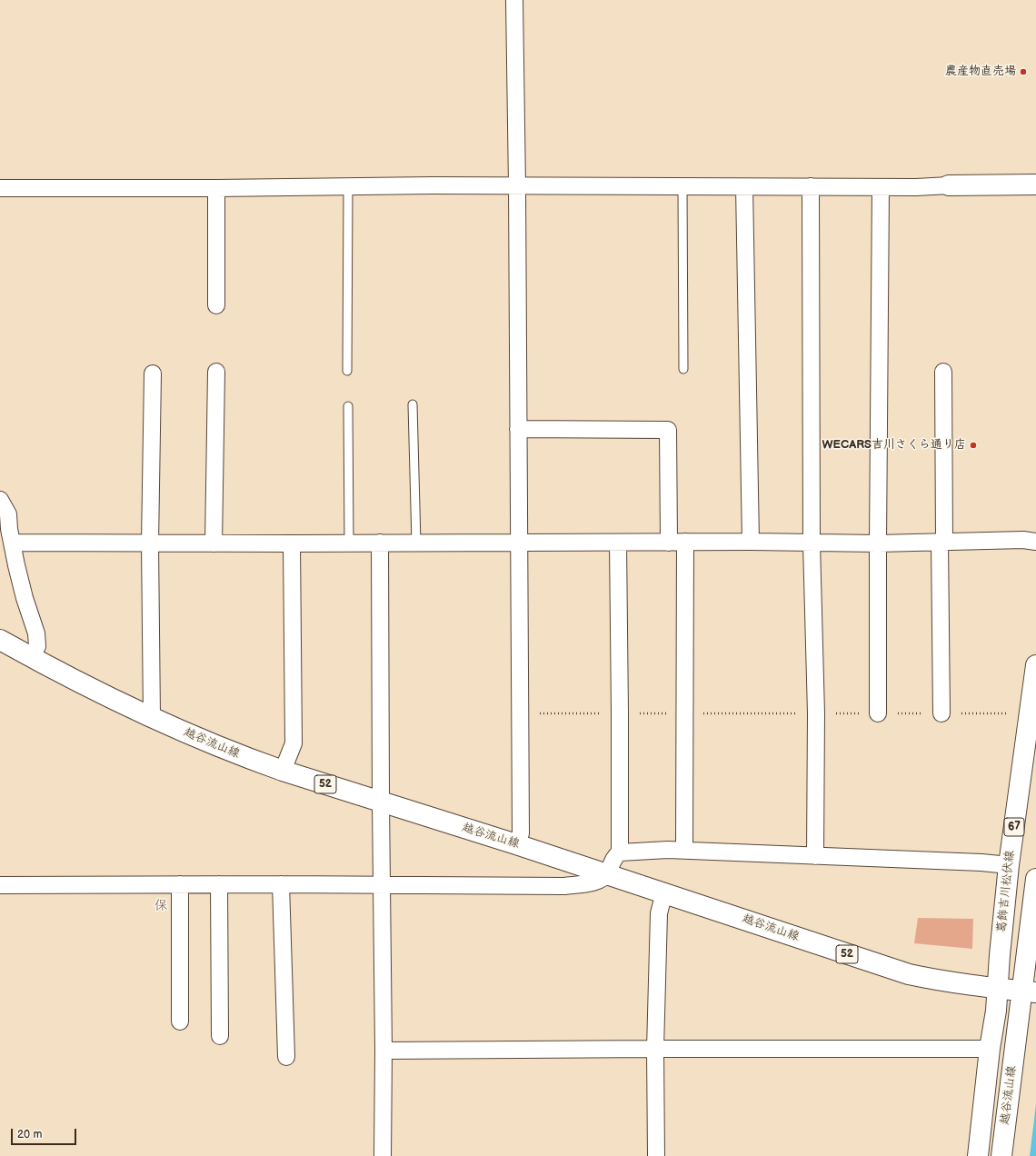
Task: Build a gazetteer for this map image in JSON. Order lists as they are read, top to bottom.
{
  "streets": {
    "main road": [
      "越谷流山線",
      "52",
      "67",
      "葛飾吉川松伏線"
    ]
  },
  "crossings": [
    ["越谷流山線", "葛飾吉川松伏線"]
  ],
  "districts": ["保"],
  "places": ["農産物直売場", "WECARS吉川さくら通り店"],
  "scale_bar": "20 m"
}
